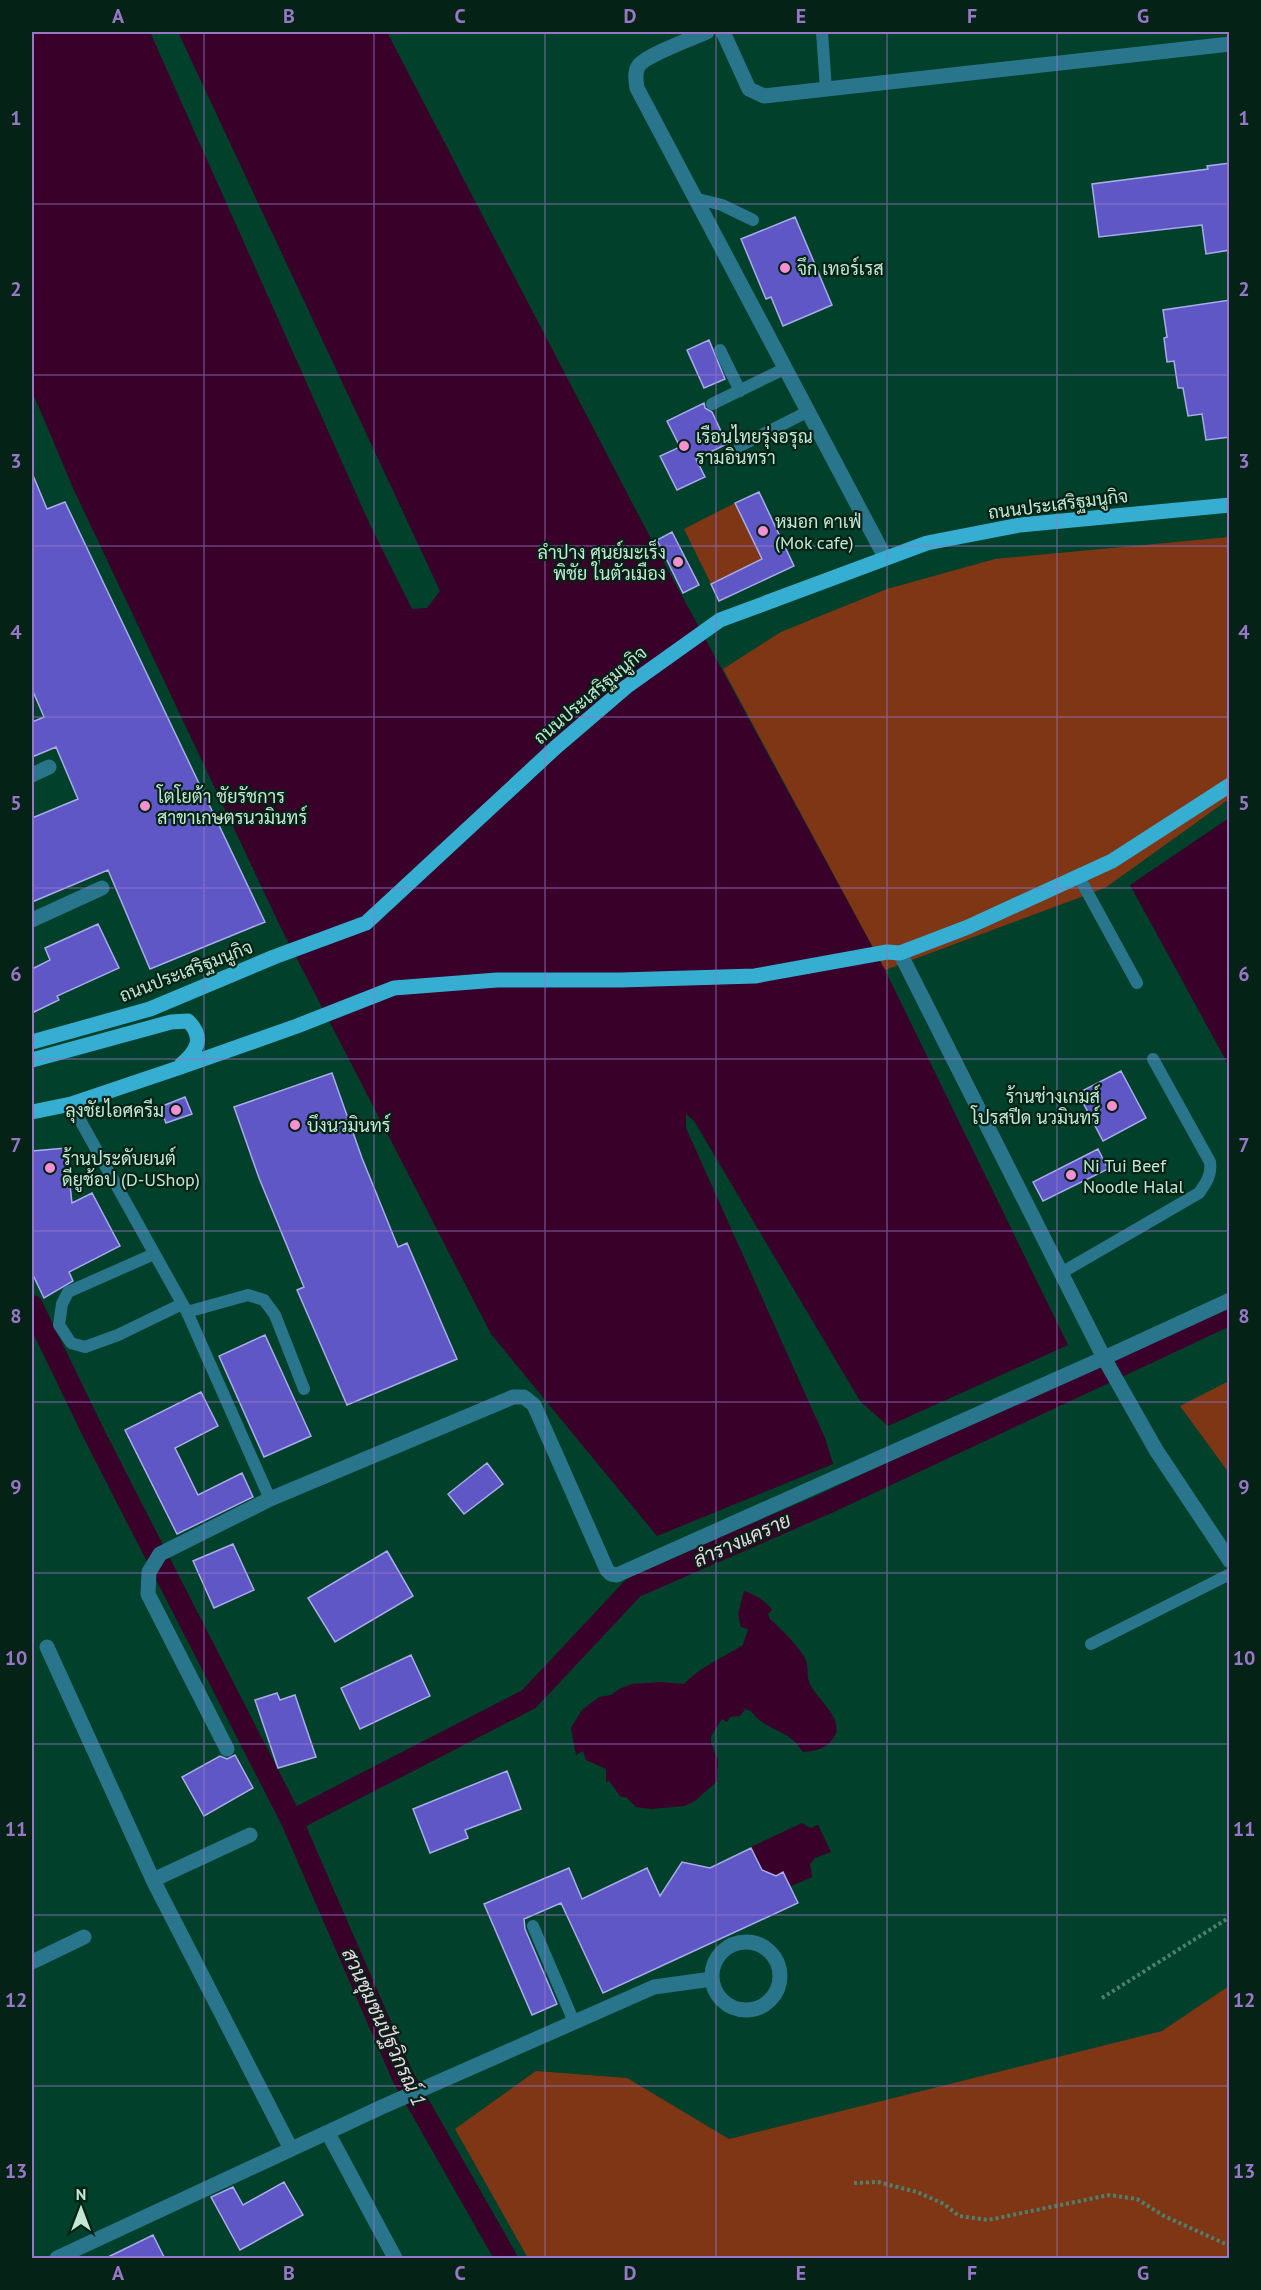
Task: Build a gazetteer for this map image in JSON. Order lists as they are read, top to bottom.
{
  "streets": {
    "main road": ["ถนนประเสริฐมนูกิจ"]
  },
  "water": ["ลำรางแคราย", "สวนชุมชนปัฐวิกรณ์ 1"],
  "places": [
    "จึก เทอร์เรส",
    "เรือนไทยรุ่งอรุณ รามอินทรา",
    "หมอก คาเฟ่ (Mok cafe)",
    "ลำปาง ศูนย์มะเร็ง พิชัย ในตัวเมือง",
    "โตโยต้า ชัยรัชการ สาขาเกษตรนวมินทร์",
    "ร้านช่างเกมส์ โปรสปีด นวมินทร์",
    "ลุงชัยไอศครีม",
    "บึงนวมินทร์",
    "ร้านประดับยนต์ ดียูช้อป (D-UShop)",
    "Ni Tui Beef Noodle Halal"
  ],
  "north": "top",
  "grid": {
    "columns": [
      "A",
      "B",
      "C",
      "D",
      "E",
      "F",
      "G"
    ],
    "rows": [
      "1",
      "2",
      "3",
      "4",
      "5",
      "6",
      "7",
      "8",
      "9",
      "10",
      "11",
      "12",
      "13"
    ]
  }
}
